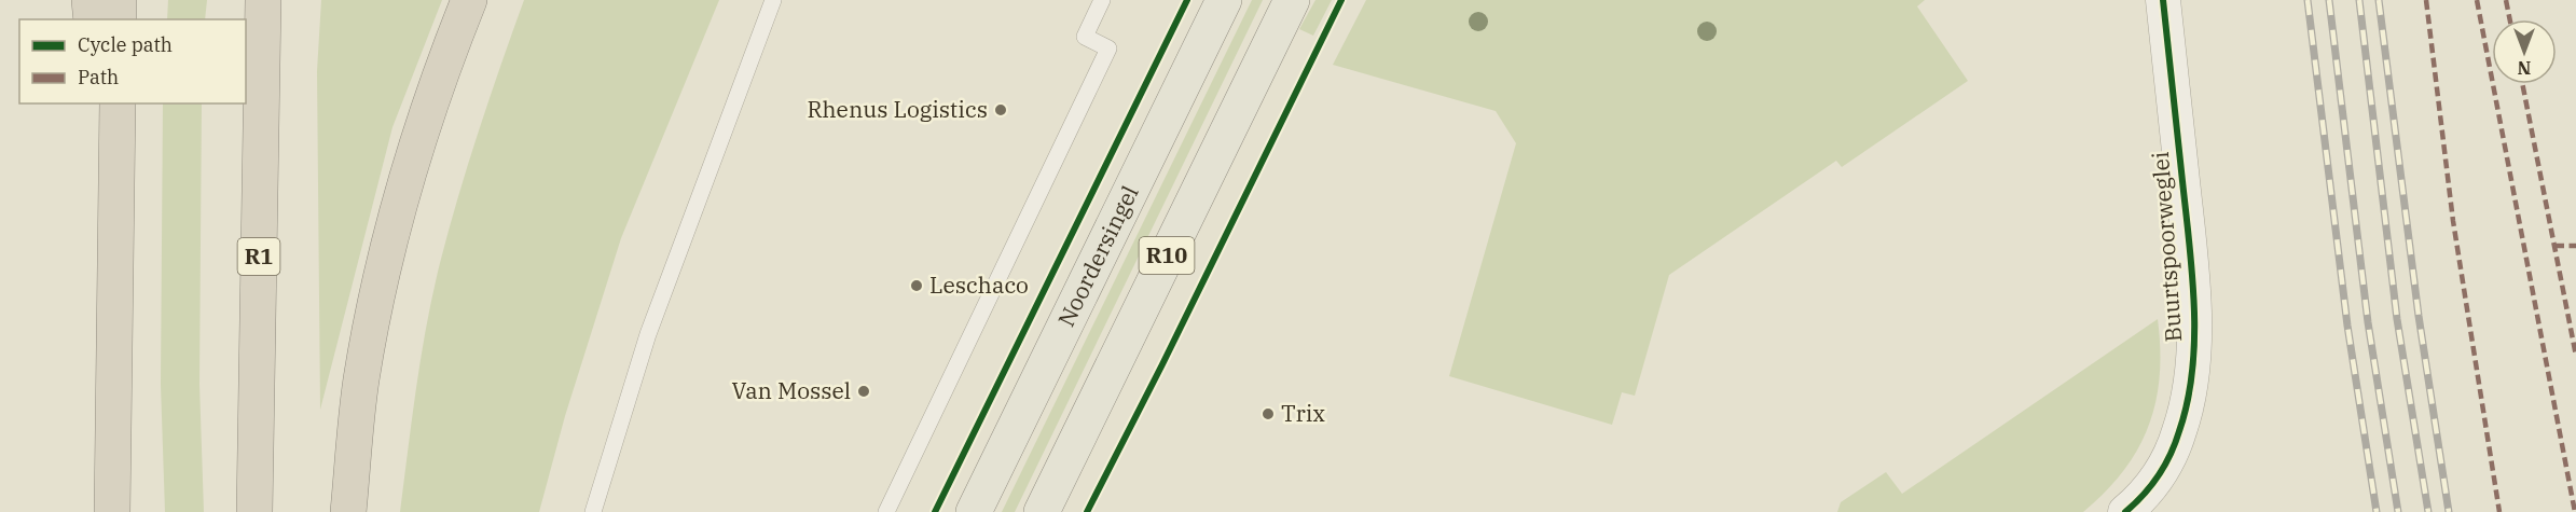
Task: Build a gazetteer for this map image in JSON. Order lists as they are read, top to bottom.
{
  "streets": {
    "highway": ["R1"],
    "main road": ["R10", "Noordersingel"],
    "street": ["Buurtspoorweglei"]
  },
  "places": [
    "Rhenus Logistics",
    "Leschaco",
    "Van Mossel",
    "Trix"
  ],
  "legend": ["Cycle path", "Path"],
  "north": "bottom"
}
